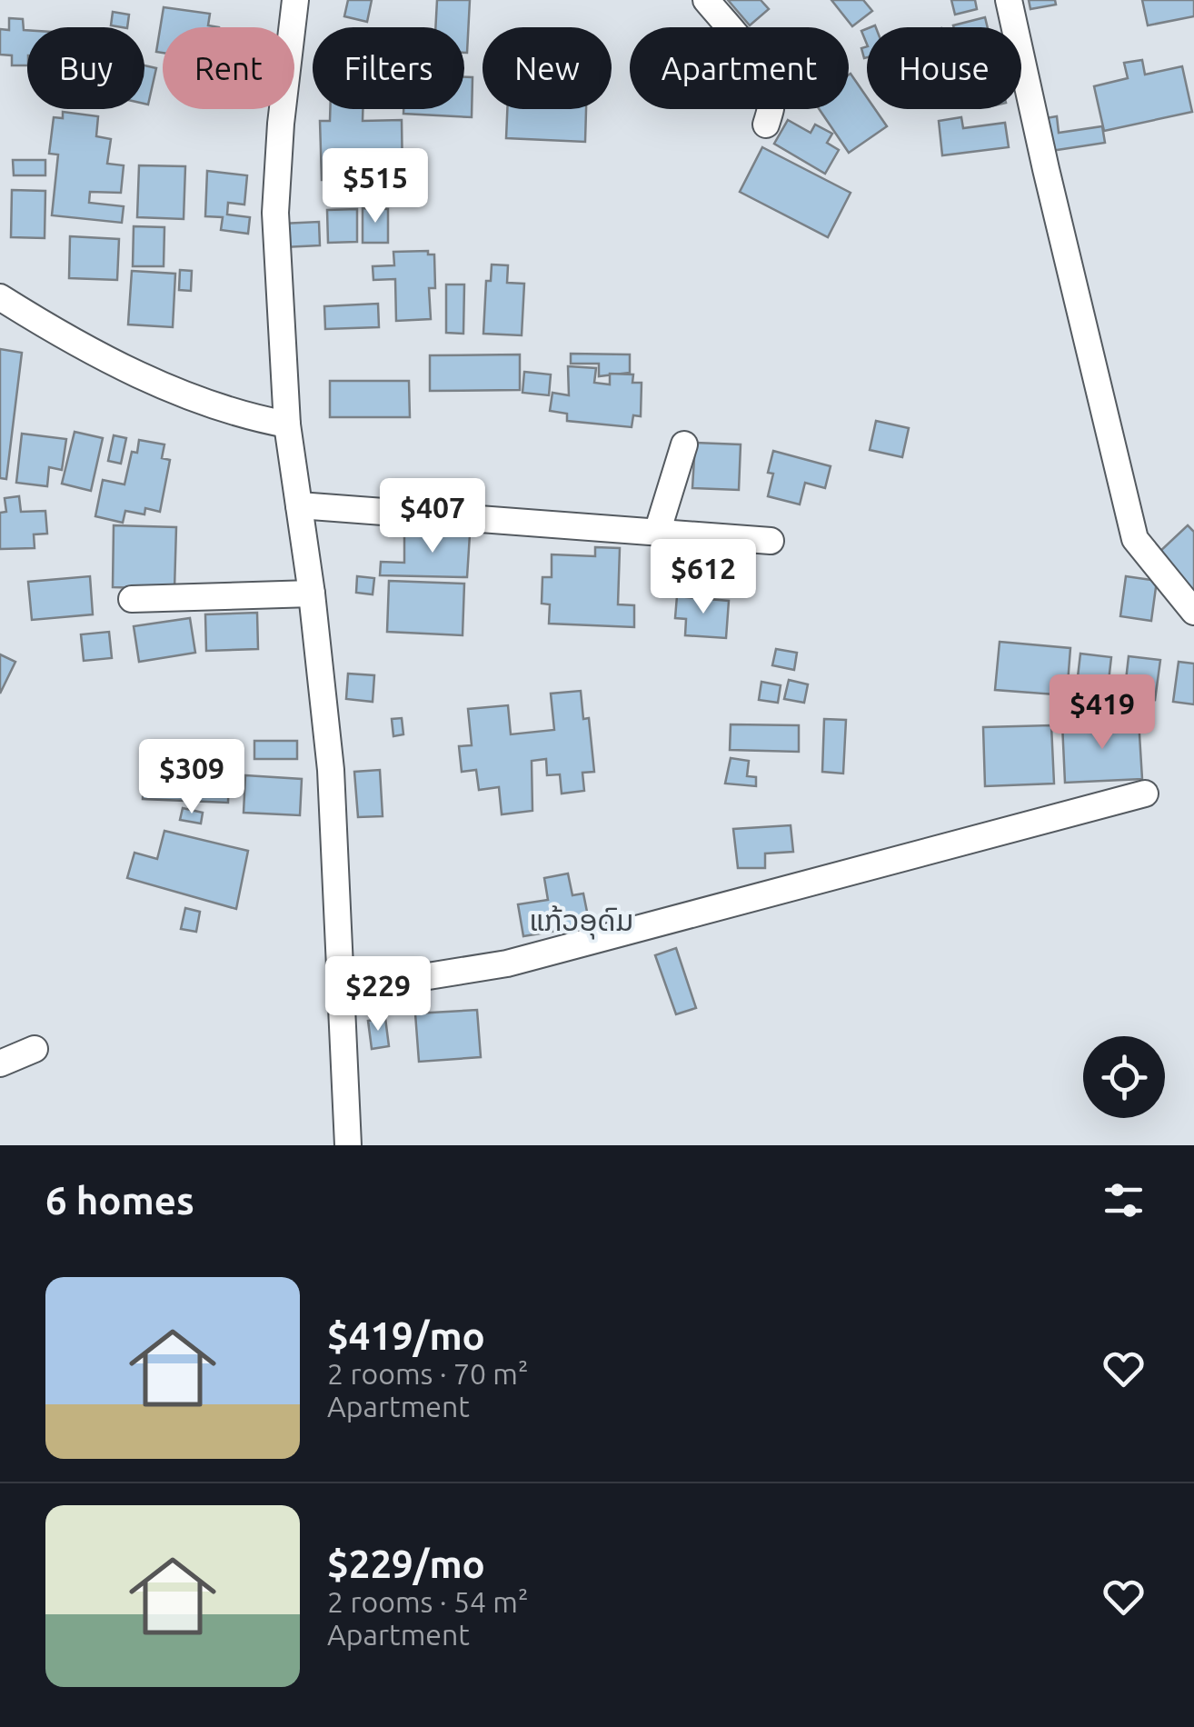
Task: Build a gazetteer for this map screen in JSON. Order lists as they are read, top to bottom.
{
  "districts": ["ແກ້ວອຸດົມ"],
  "page": {
    "chip": [
      "Buy",
      "Rent",
      "Filters",
      "New",
      "Apartment",
      "House"
    ],
    "price": [
      "$515",
      "$407",
      "$612",
      "$419",
      "$309",
      "$229"
    ],
    "heading": "6 homes",
    "list": [
      {
        "name": "$419/mo",
        "note": "2 rooms · 70 m² · Apartment"
      },
      {
        "name": "$229/mo",
        "note": "2 rooms · 54 m² · Apartment"
      }
    ]
  }
}
